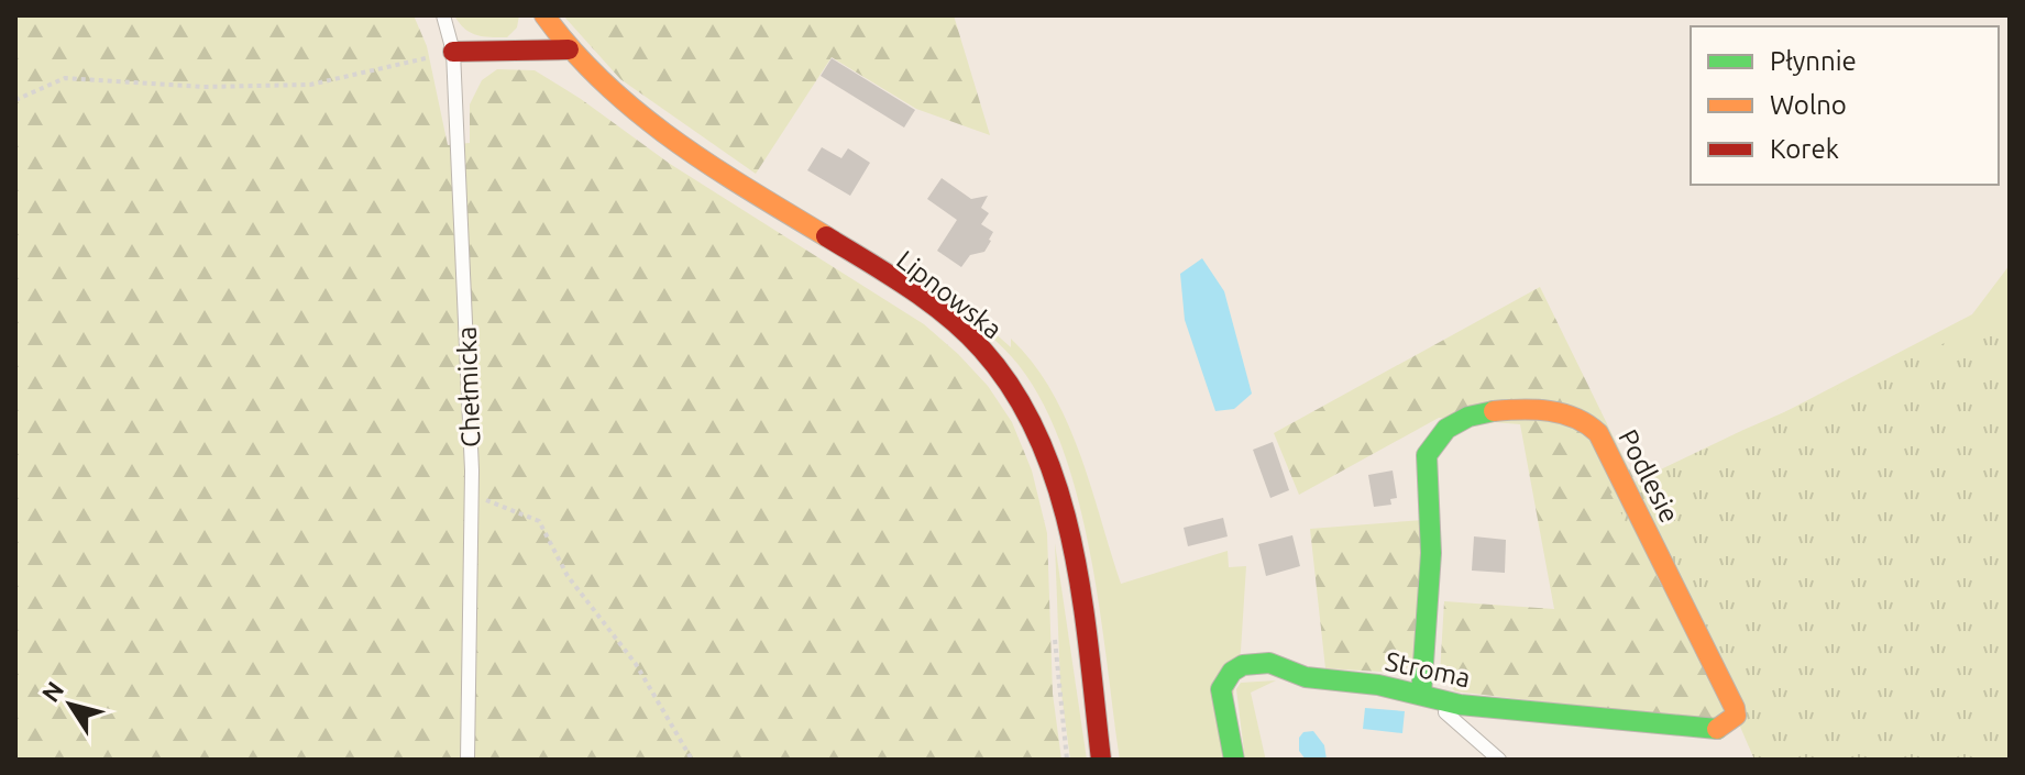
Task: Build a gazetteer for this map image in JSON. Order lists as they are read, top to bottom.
{
  "streets": {
    "street": ["Lipnowska", "Podlesie", "Stroma"],
    "lane": ["Chełmicka"]
  },
  "crossings": [
    ["Podlesie", "Stroma"]
  ],
  "legend": ["Płynnie", "Wolno", "Korek"],
  "north": "top left"
}
